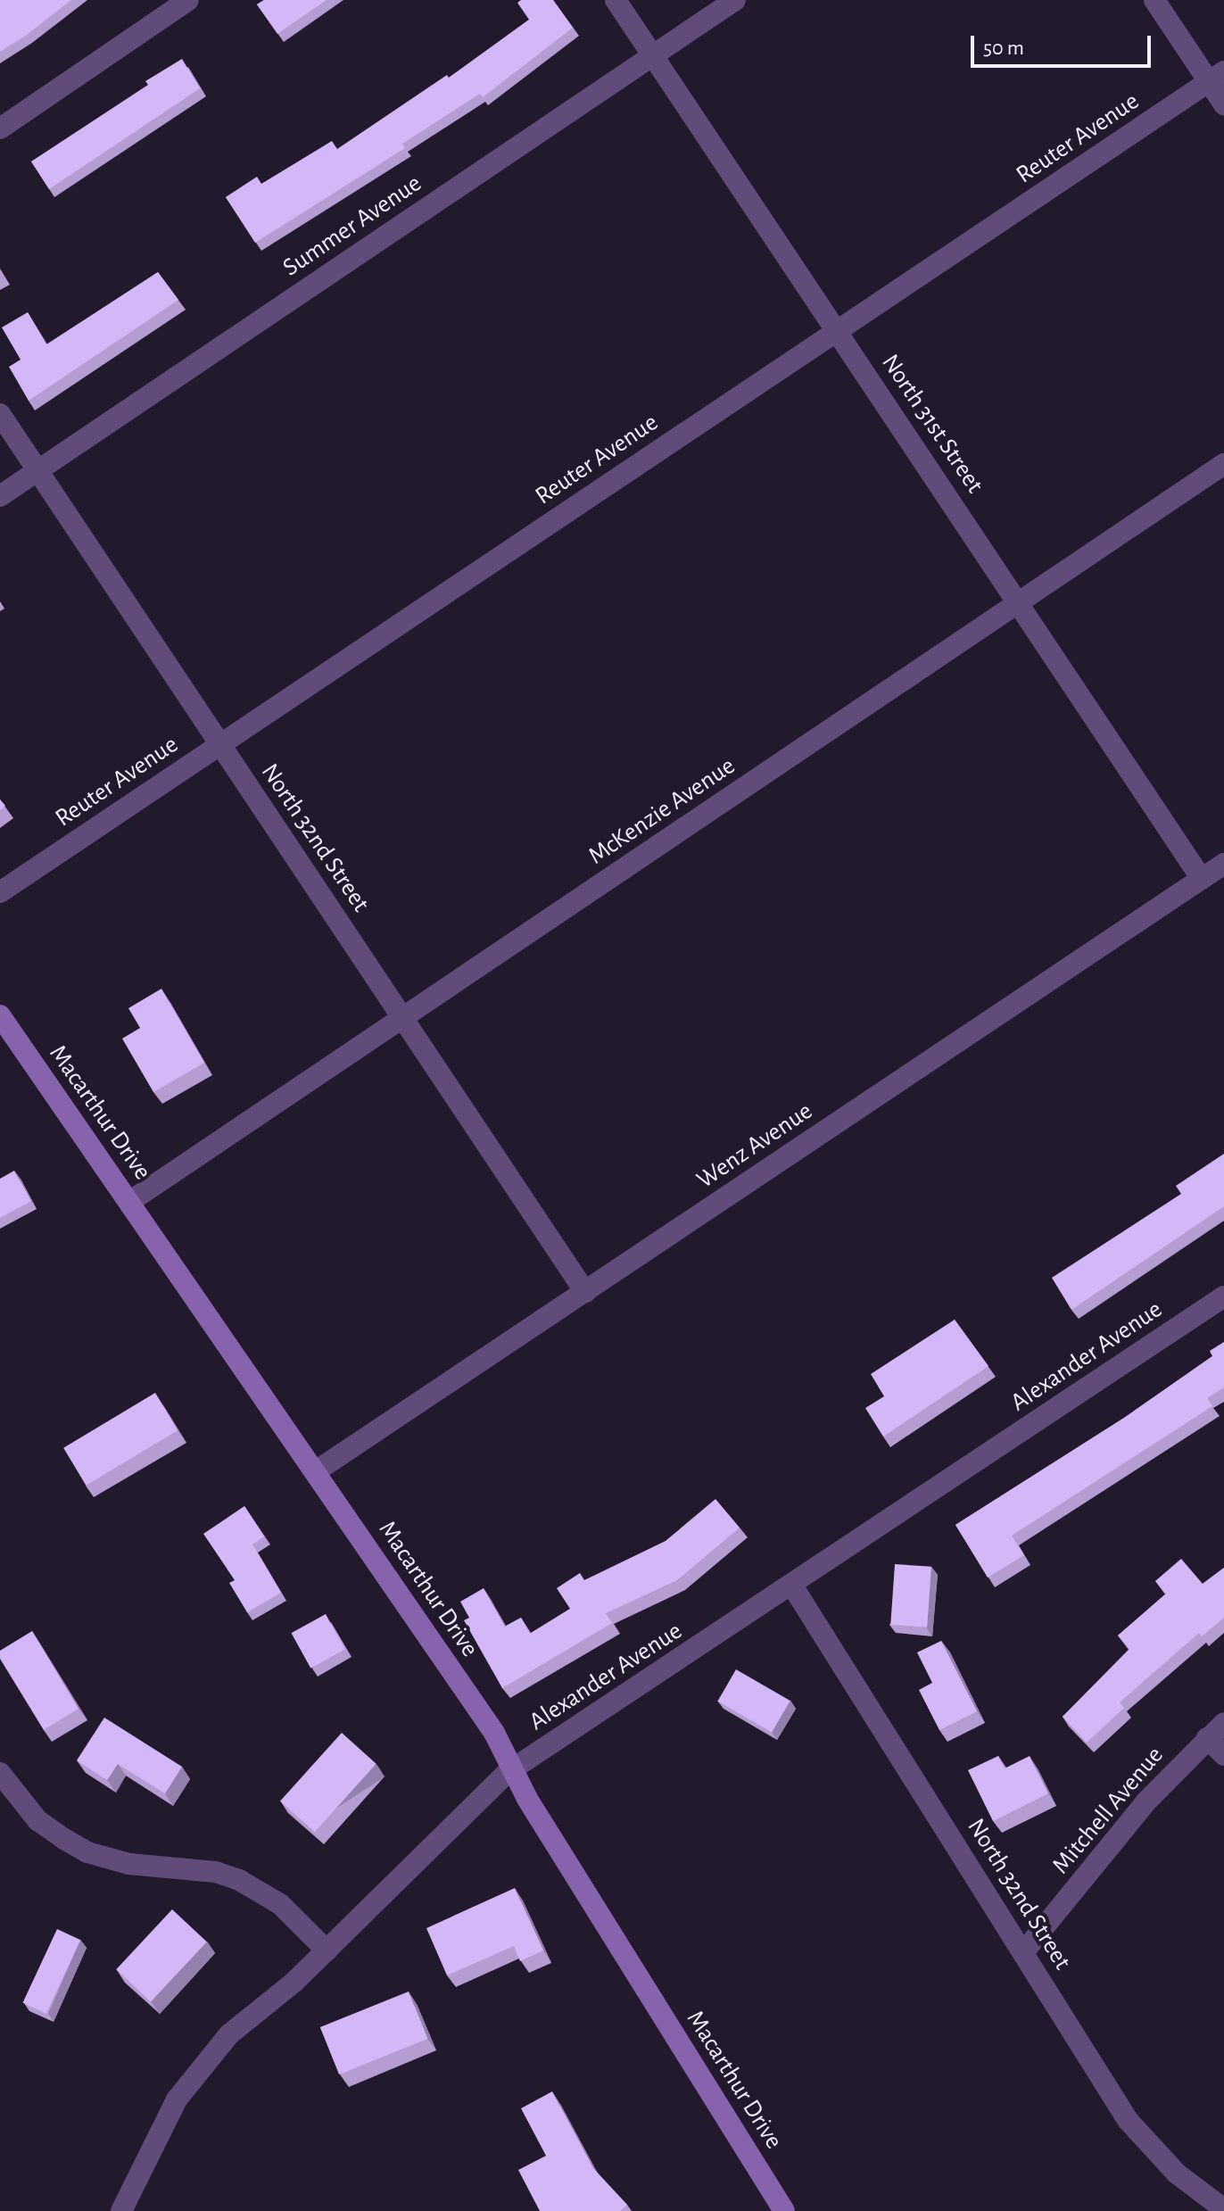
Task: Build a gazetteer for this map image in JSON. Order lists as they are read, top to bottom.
{
  "streets": {
    "main road": ["Macarthur Drive"],
    "street": [
      "Reuter Avenue",
      "Summer Avenue",
      "North 31st Street",
      "McKenzie Avenue",
      "North 32nd Street",
      "Wenz Avenue",
      "Alexander Avenue",
      "Mitchell Avenue"
    ]
  },
  "crossings": [
    ["Reuter Avenue", "North 31st Street"],
    ["Reuter Avenue", "North 32nd Street"],
    ["Summer Avenue", "North 31st Street"],
    ["Summer Avenue", "North 32nd Street"],
    ["North 31st Street", "McKenzie Avenue"],
    ["North 31st Street", "Wenz Avenue"],
    ["McKenzie Avenue", "North 32nd Street"],
    ["McKenzie Avenue", "Macarthur Drive"],
    ["North 32nd Street", "Wenz Avenue"],
    ["North 32nd Street", "Alexander Avenue"],
    ["North 32nd Street", "Mitchell Avenue"],
    ["Macarthur Drive", "Wenz Avenue"],
    ["Macarthur Drive", "Alexander Avenue"]
  ],
  "scale_bar": "50 m"
}
